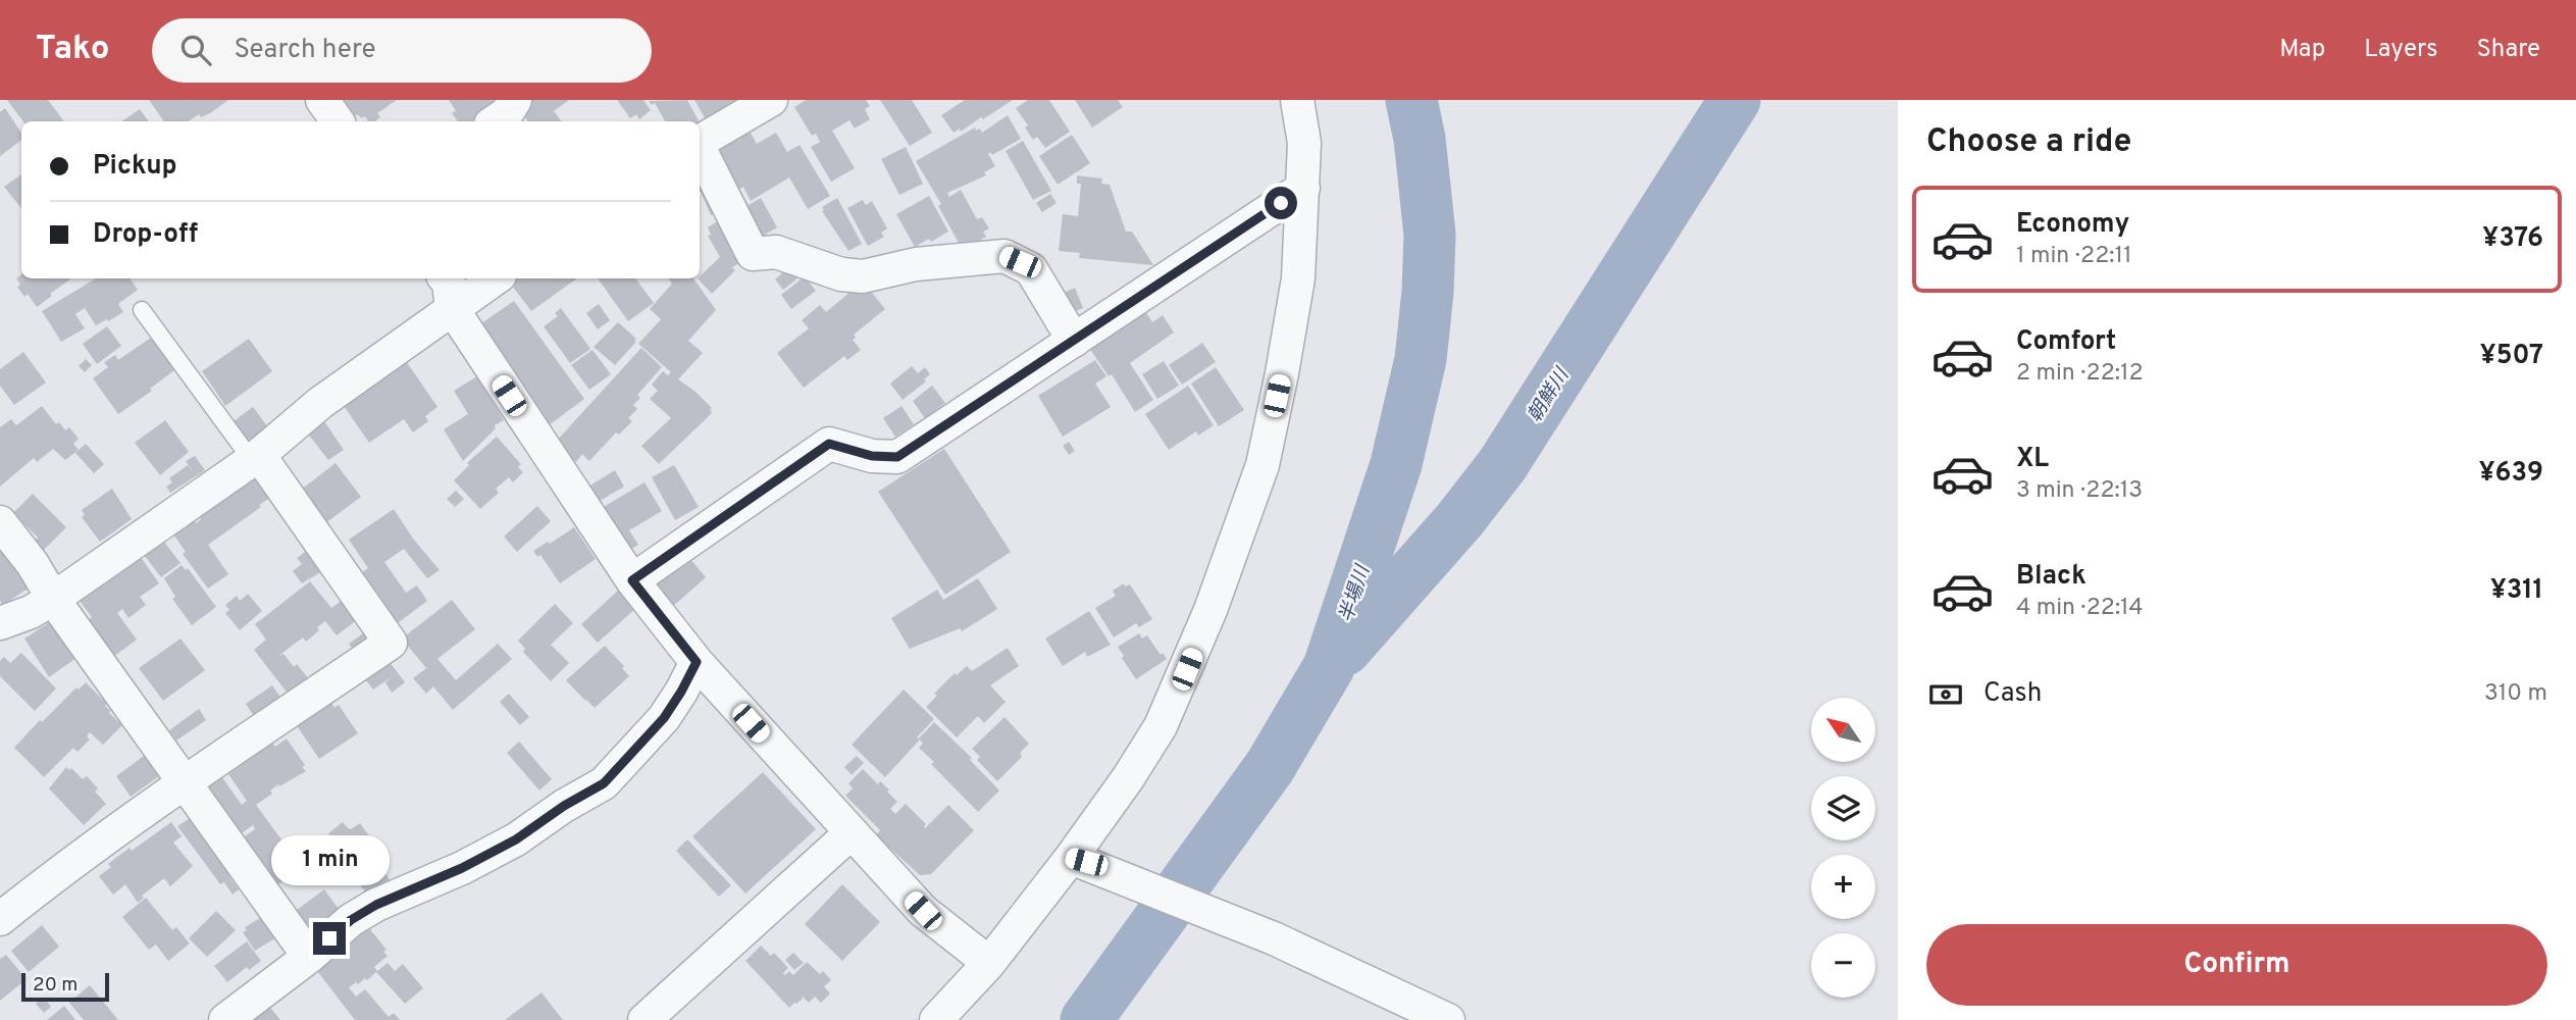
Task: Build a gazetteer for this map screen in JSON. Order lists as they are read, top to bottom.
{
  "water": ["朝鮮川", "半場川"],
  "scale_bar": "20 m",
  "north": "top left",
  "page": {
    "header": "Tako",
    "search": "Search here",
    "nav": ["Map", "Layers", "Share"],
    "heading": "Choose a ride",
    "banner": ["Pickup", "Drop-off"],
    "list": [
      {
        "name": "Economy",
        "note": "1 min · 22:11",
        "value": "¥376"
      },
      {
        "name": "Comfort",
        "note": "2 min · 22:12",
        "value": "¥507"
      },
      {
        "name": "XL",
        "note": "3 min · 22:13",
        "value": "¥639"
      },
      {
        "name": "Black",
        "note": "4 min · 22:14",
        "value": "¥311"
      }
    ],
    "pay": ["Cash", "310 m"],
    "map_buttons": ["+", "−"],
    "bubble": "1 min",
    "buttons": "Confirm",
    "scale": "20 m"
  }
}
